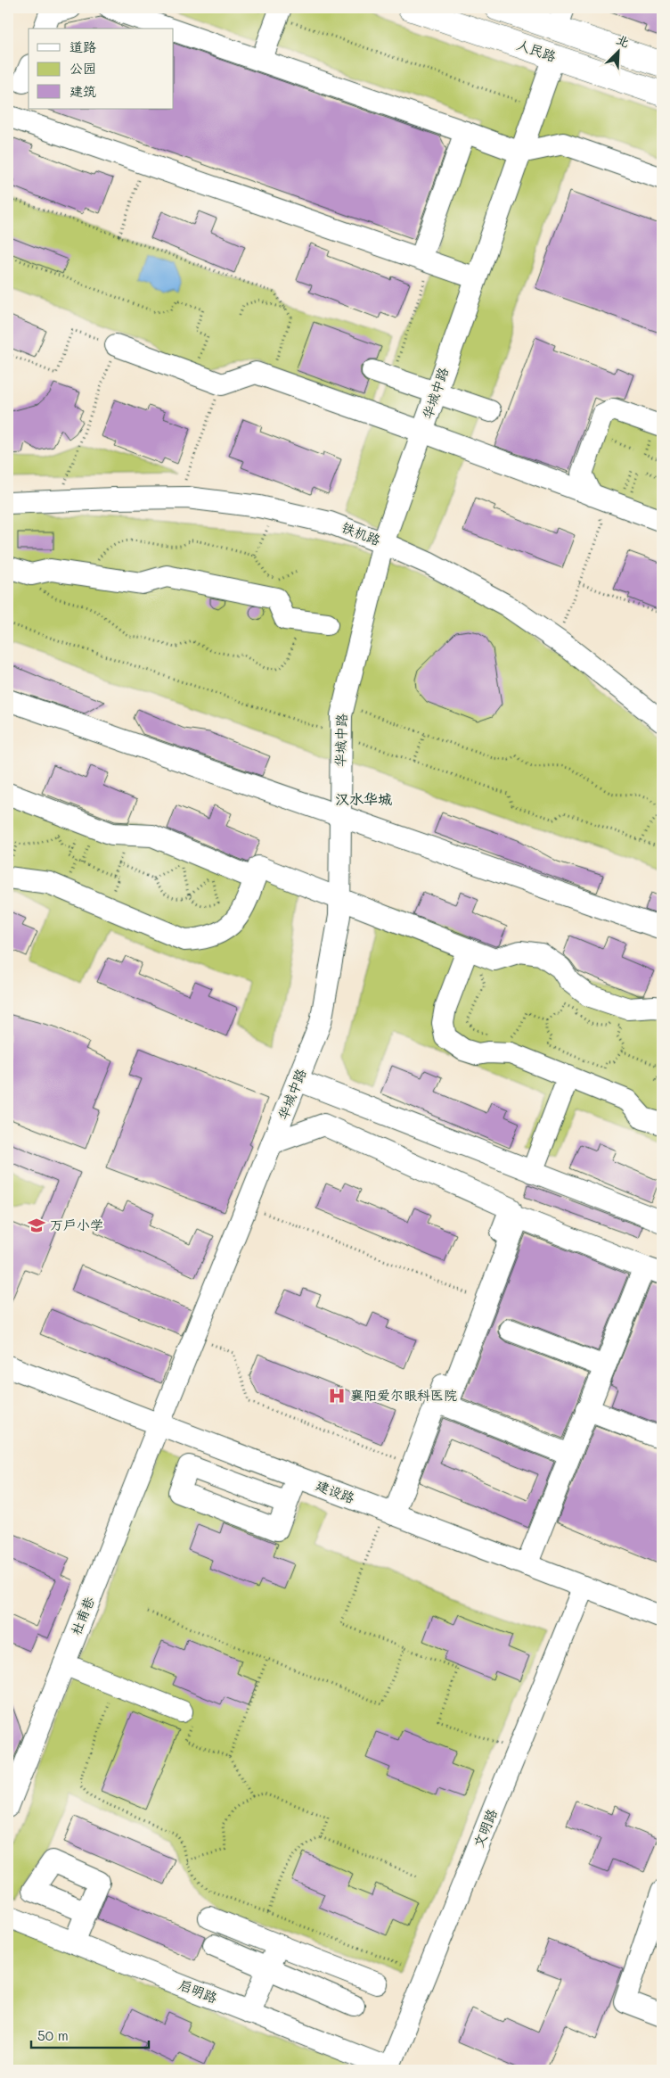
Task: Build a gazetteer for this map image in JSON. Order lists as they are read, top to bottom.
{
  "streets": {
    "main road": ["人民路"],
    "street": [
      "华城中路",
      "铁机路",
      "建设路",
      "杜甫巷",
      "文明路",
      "启明路"
    ]
  },
  "crossings": [
    ["人民路", "华城中路"],
    ["华城中路", "铁机路"],
    ["华城中路", "建设路"],
    ["华城中路", "杜甫巷"],
    ["建设路", "杜甫巷"],
    ["建设路", "文明路"],
    ["文明路", "启明路"]
  ],
  "districts": ["汉水华城"],
  "places": {
    "school or university": ["万户小学"],
    "hospital": ["襄阳爱尔眼科医院"]
  },
  "legend": ["道路", "公园", "建筑"],
  "scale_bar": "50 m",
  "north": "top right"
}
